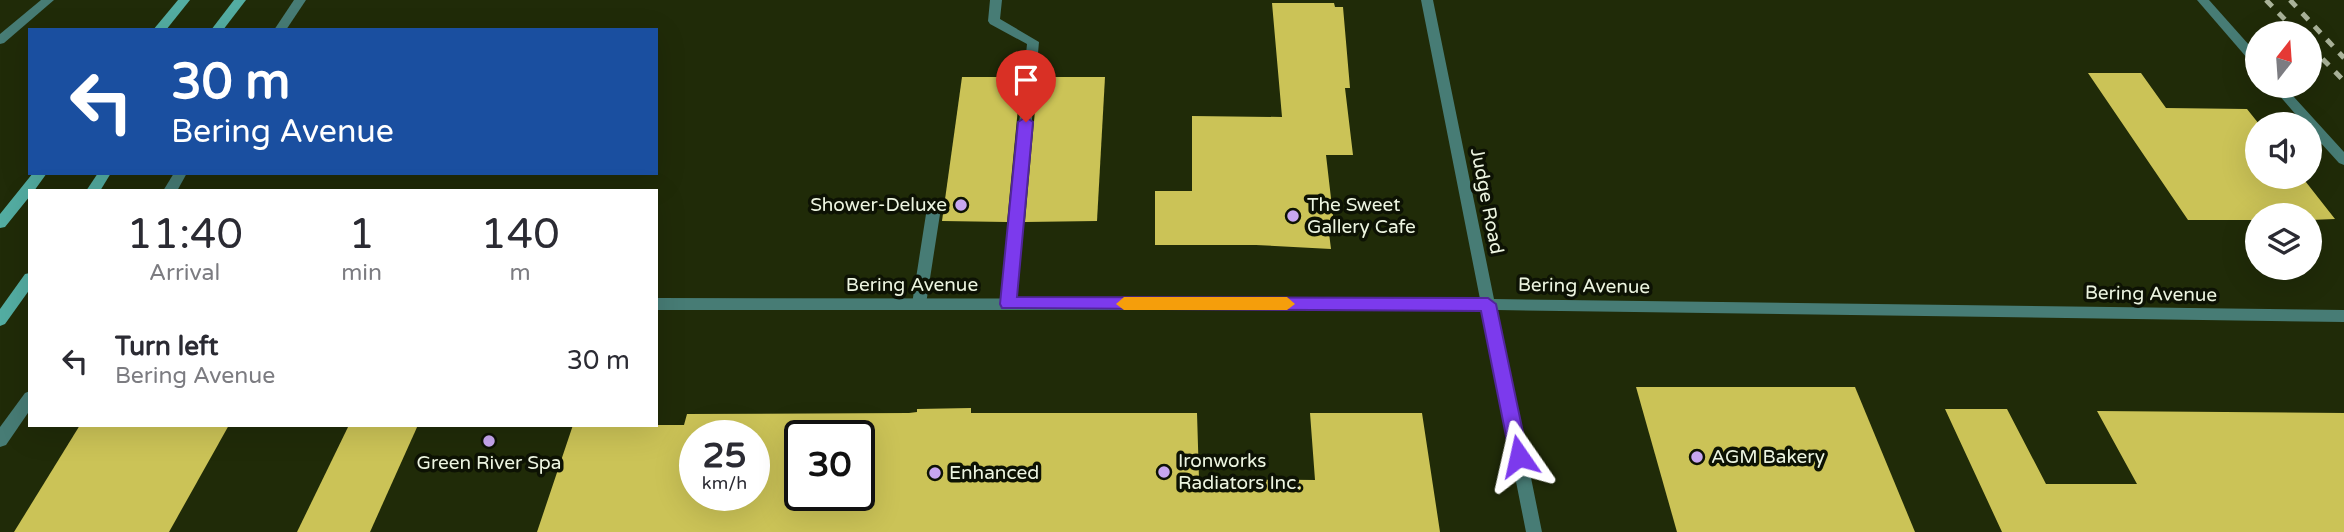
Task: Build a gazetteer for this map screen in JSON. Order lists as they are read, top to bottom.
{
  "streets": {
    "street": ["Judge Road", "Bering Avenue"]
  },
  "crossings": [
    ["Judge Road", "Bering Avenue"]
  ],
  "places": [
    "Shower-Deluxe",
    "The Sweet Gallery Cafe",
    "Green River Spa",
    "AGM Bakery",
    "Ironworks Radiators Inc.",
    "Enhanced"
  ],
  "north": "top",
  "page": {
    "turn": ["30 m", "Bering Avenue"],
    "eta": [
      "11:40",
      "Arrival",
      "1",
      "min",
      "140",
      "m"
    ],
    "list": [
      {
        "name": "Turn left",
        "note": "Bering Avenue",
        "value": "30 m"
      }
    ],
    "speed": "25 km/h",
    "limit": "30"
  }
}
